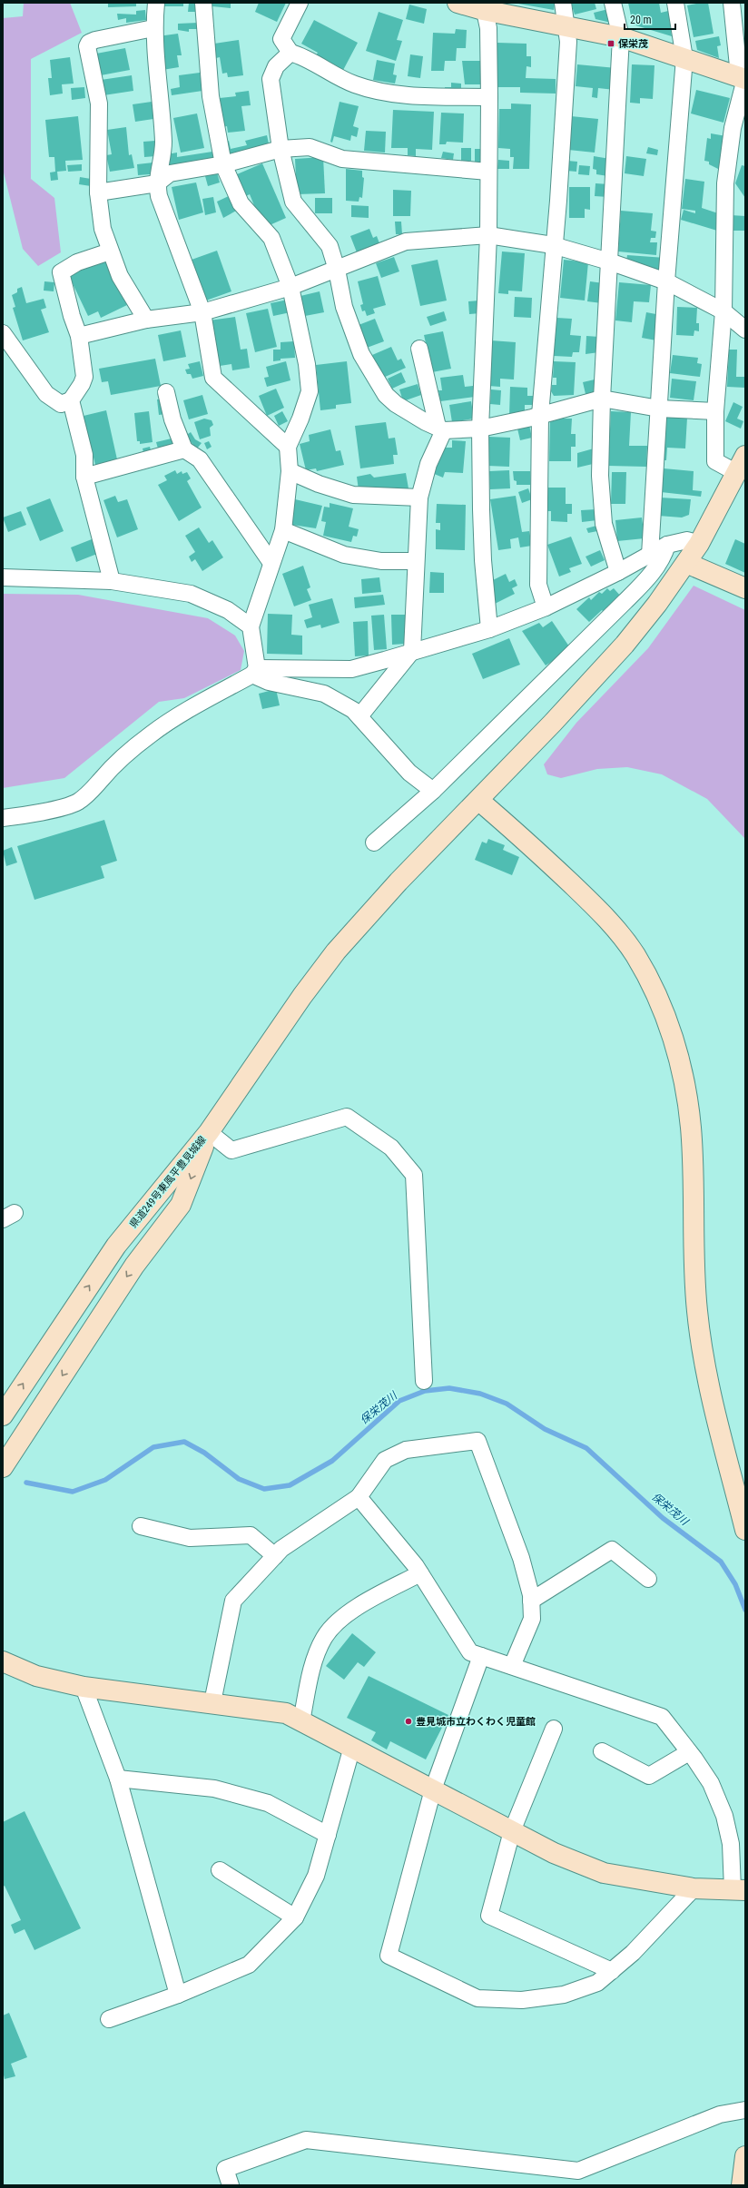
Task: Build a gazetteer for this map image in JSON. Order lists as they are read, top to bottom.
{
  "streets": {
    "street": ["県道249号東風平豊見城線"]
  },
  "water": ["保栄茂川"],
  "places": {
    "transit": ["保栄茂"],
    "other": ["豊見城市立わくわく児童館"]
  },
  "scale_bar": "20 m"
}
